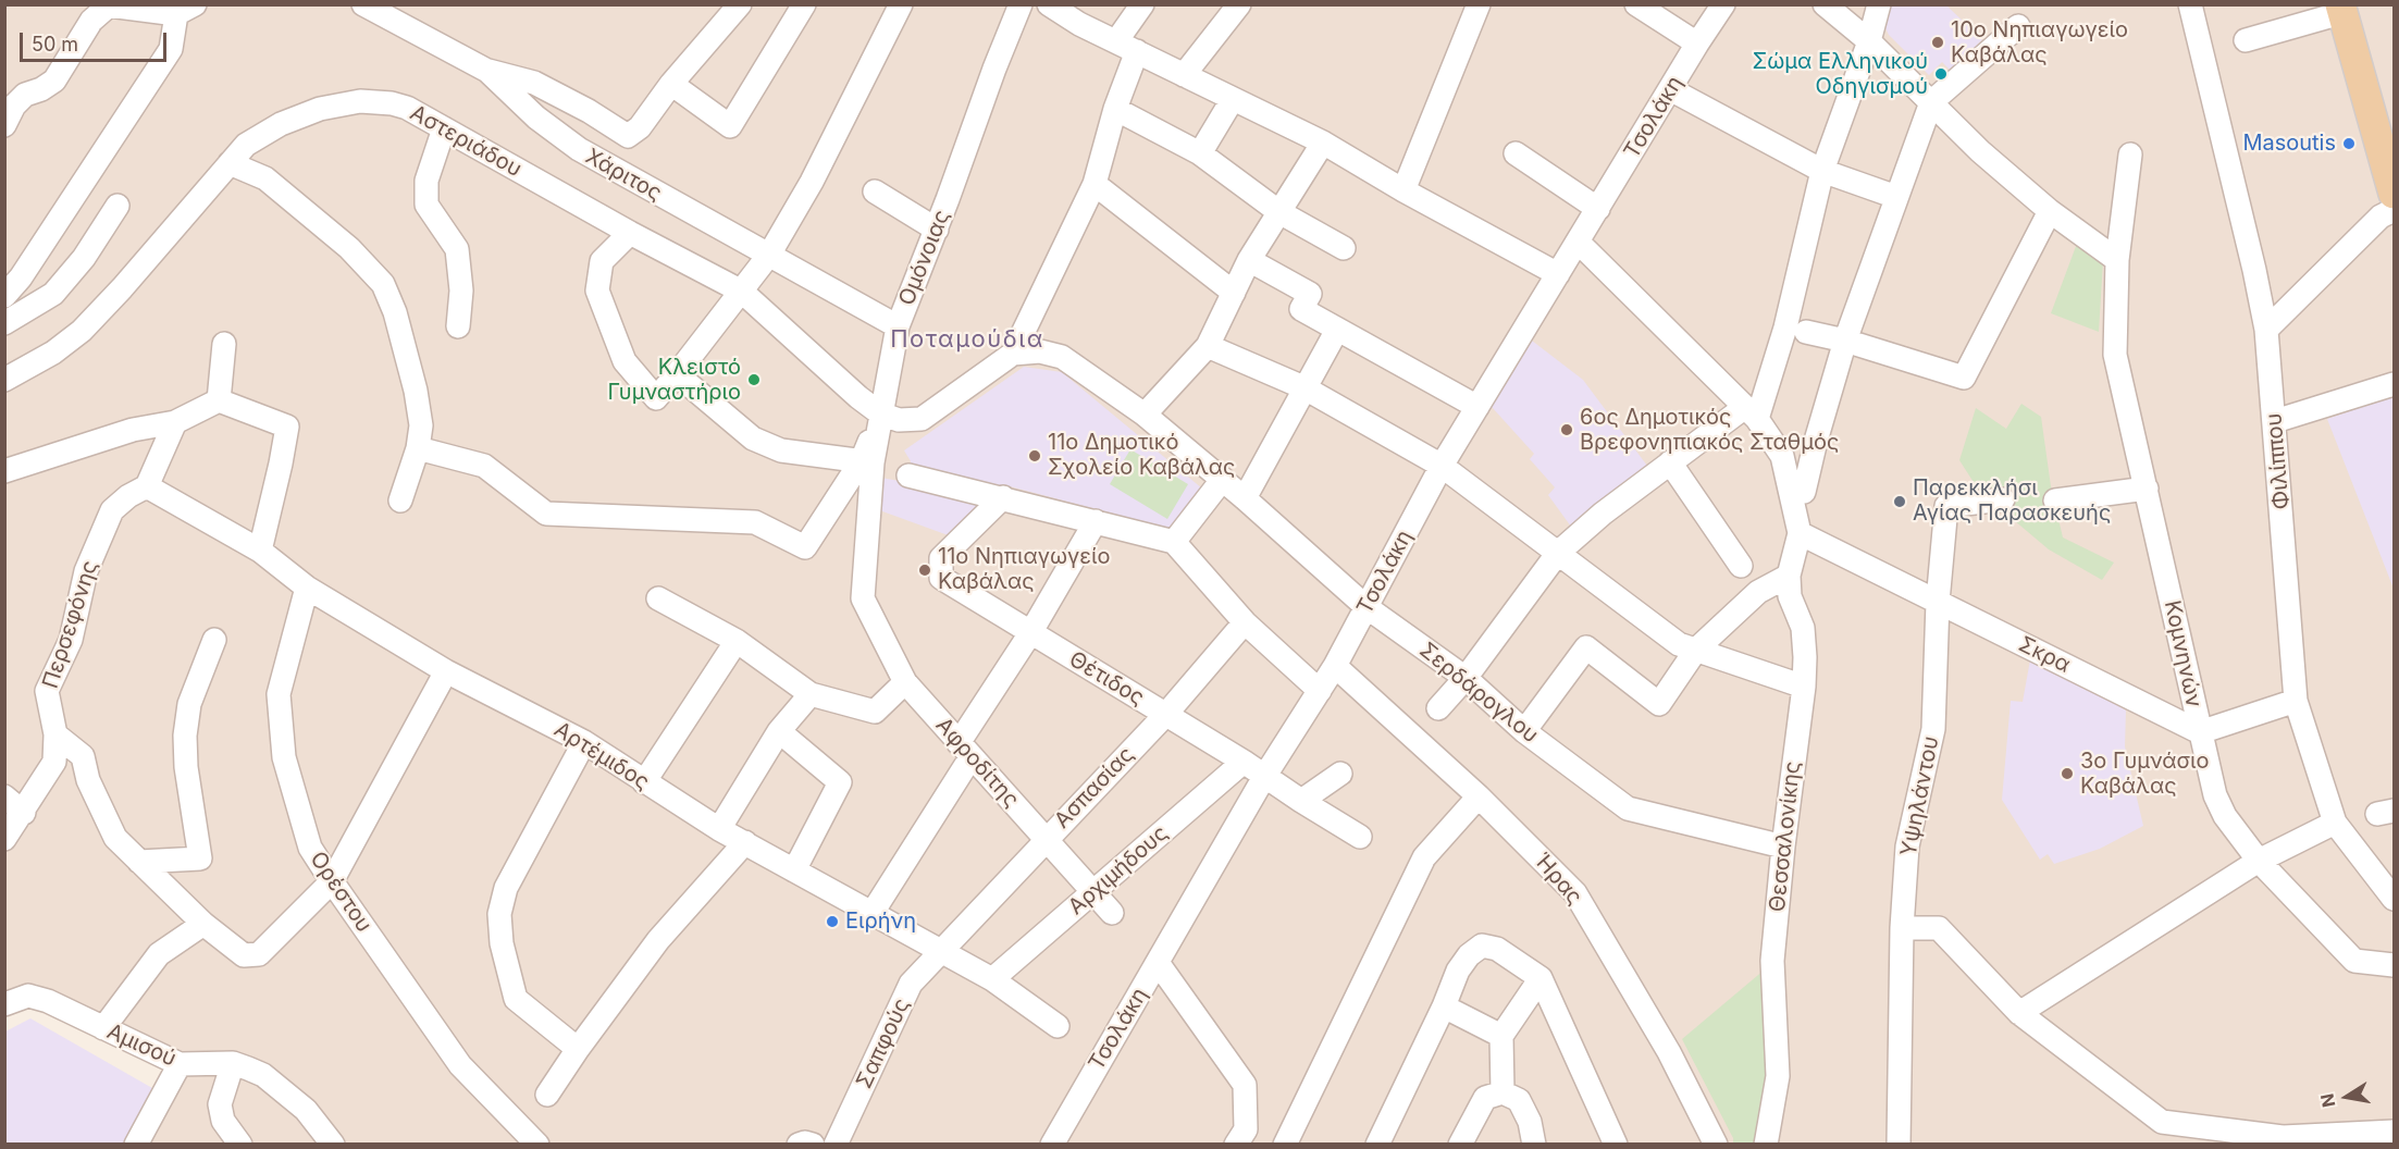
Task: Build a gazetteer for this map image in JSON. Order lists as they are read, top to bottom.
{
  "streets": {
    "street": [
      "Τσολάκη",
      "Αστεριάδου",
      "Χάριτος",
      "Ομόνοιας",
      "Φιλίππου",
      "Περσεφόνης",
      "Κομνηνών",
      "Σκρα",
      "Θέτιδος",
      "Σερδάρογλου",
      "Αρτέμιδος",
      "Αφροδίτης",
      "Ασπασίας",
      "Υψηλάντου",
      "Θεσσαλονίκης",
      "Αρχιμήδους",
      "Ήρας",
      "Ορέστου",
      "Σαπφούς",
      "Αμισού"
    ]
  },
  "crossings": [
    ["Τσολάκη", "Θέτιδος"],
    ["Τσολάκη", "Σερδάρογλου"],
    ["Τσολάκη", "Ήρας"],
    ["Αστεριάδου", "Ομόνοιας"],
    ["Χάριτος", "Ομόνοιας"],
    ["Ομόνοιας", "Αφροδίτης"],
    ["Περσεφόνης", "Αρτέμιδος"],
    ["Κομνηνών", "Σκρα"],
    ["Σκρα", "Υψηλάντου"],
    ["Σκρα", "Θεσσαλονίκης"],
    ["Θέτιδος", "Ασπασίας"],
    ["Θέτιδος", "Αρχιμήδους"],
    ["Σερδάρογλου", "Θεσσαλονίκης"],
    ["Αρτέμιδος", "Ασπασίας"],
    ["Αρτέμιδος", "Αρχιμήδους"],
    ["Αρτέμιδος", "Ορέστου"],
    ["Αρτέμιδος", "Σαπφούς"],
    ["Αφροδίτης", "Ασπασίας"],
    ["Αφροδίτης", "Αρχιμήδους"],
    ["Ασπασίας", "Σαπφούς"]
  ],
  "districts": ["Ποταμούδια"],
  "places": [
    "10ο Νηπιαγωγείο Καβάλας",
    "Σώμα Ελληνικού Οδηγισμού",
    "Masoutis",
    "Κλειστό Γυμναστήριο",
    "6ος Δημοτικός Βρεφονηπιακός Σταθμός",
    "11ο Δημοτικό Σχολείο Καβάλας",
    "Παρεκκλήσι Αγίας Παρασκευής",
    "11ο Νηπιαγωγείο Καβάλας",
    "3ο Γυμνάσιο Καβάλας",
    "Ειρήνη"
  ],
  "scale_bar": "50 m",
  "north": "left"
}
